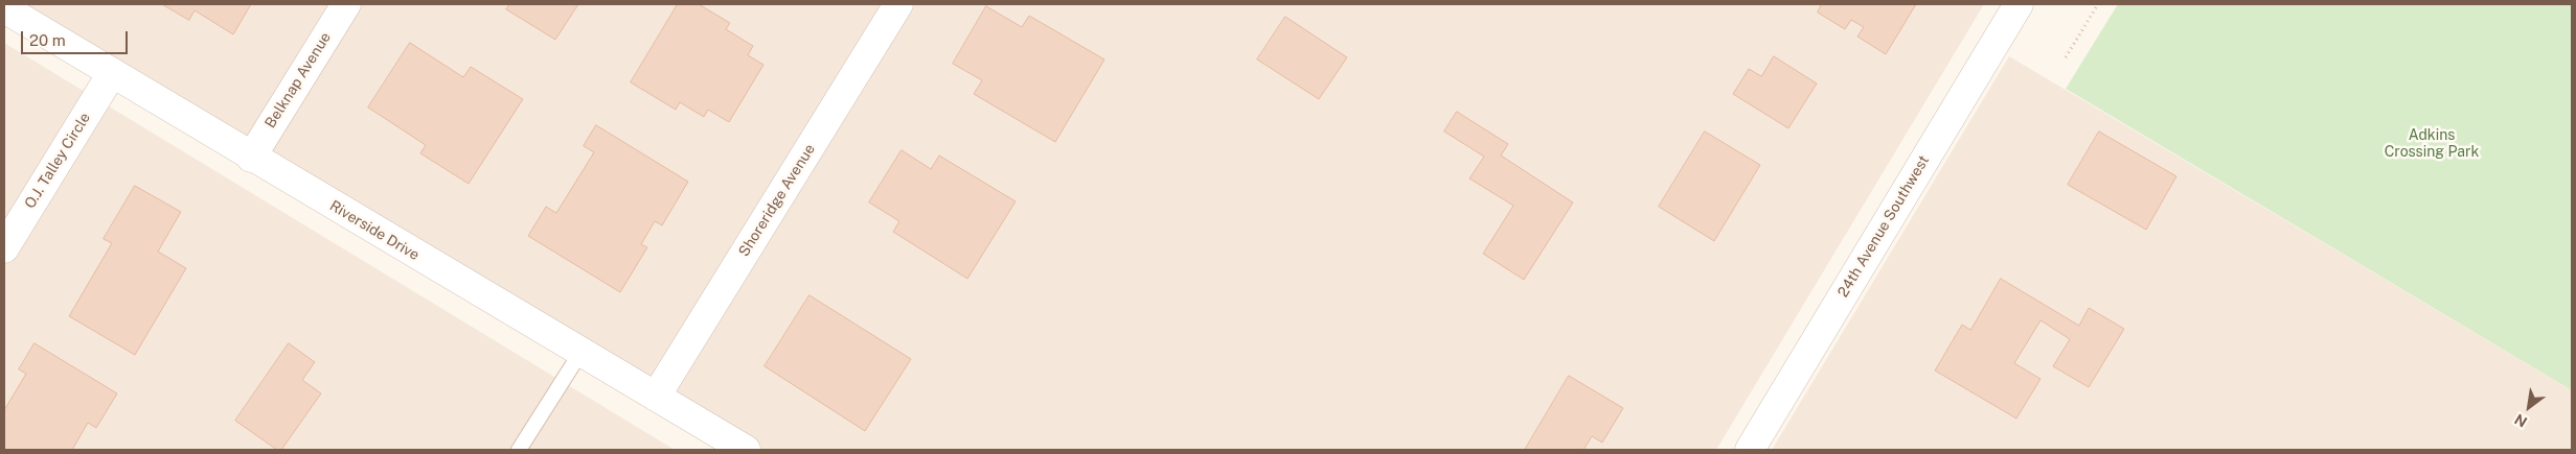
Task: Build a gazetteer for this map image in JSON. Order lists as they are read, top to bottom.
{
  "streets": {
    "street": [
      "Belknap Avenue",
      "O.J. Talley Circle",
      "Shoreridge Avenue",
      "24th Avenue Southwest",
      "Riverside Drive"
    ]
  },
  "crossings": [
    ["Belknap Avenue", "Riverside Drive"],
    ["O.J. Talley Circle", "Riverside Drive"],
    ["Shoreridge Avenue", "Riverside Drive"]
  ],
  "parks": ["Adkins Crossing Park"],
  "scale_bar": "20 m",
  "north": "bottom left"
}
